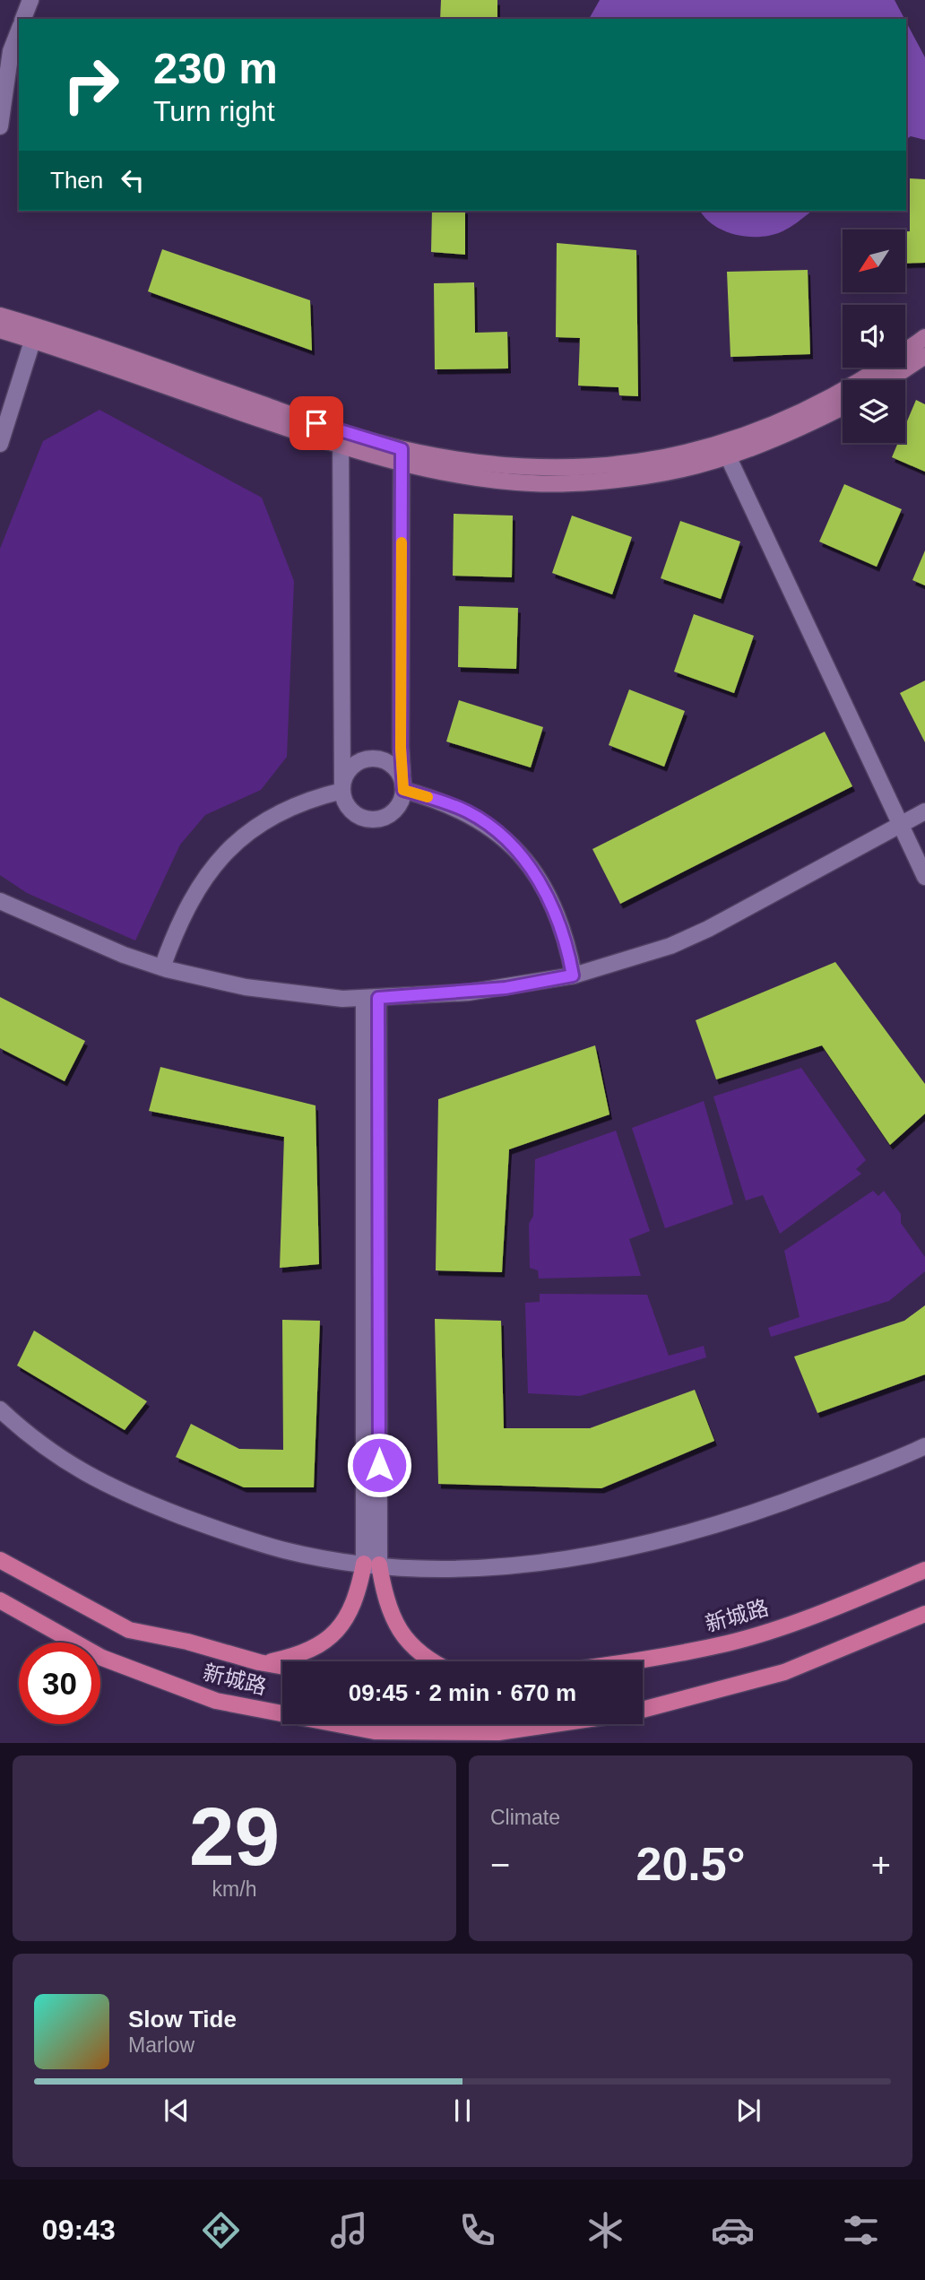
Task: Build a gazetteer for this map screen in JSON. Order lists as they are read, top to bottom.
{
  "streets": {
    "main road": ["新城路"]
  },
  "north": "bottom left",
  "page": {
    "turn": ["230 m", "Turn right"],
    "then": "Then",
    "limit": "30",
    "trip": "09:45 · 2 min · 670 m",
    "tile": [
      ["29", "km/h"],
      "Climate"
    ],
    "heat": ["−", "20.5°", "+"],
    "song": ["Slow Tide", "Marlow"],
    "tabs": "09:43"
  }
}
